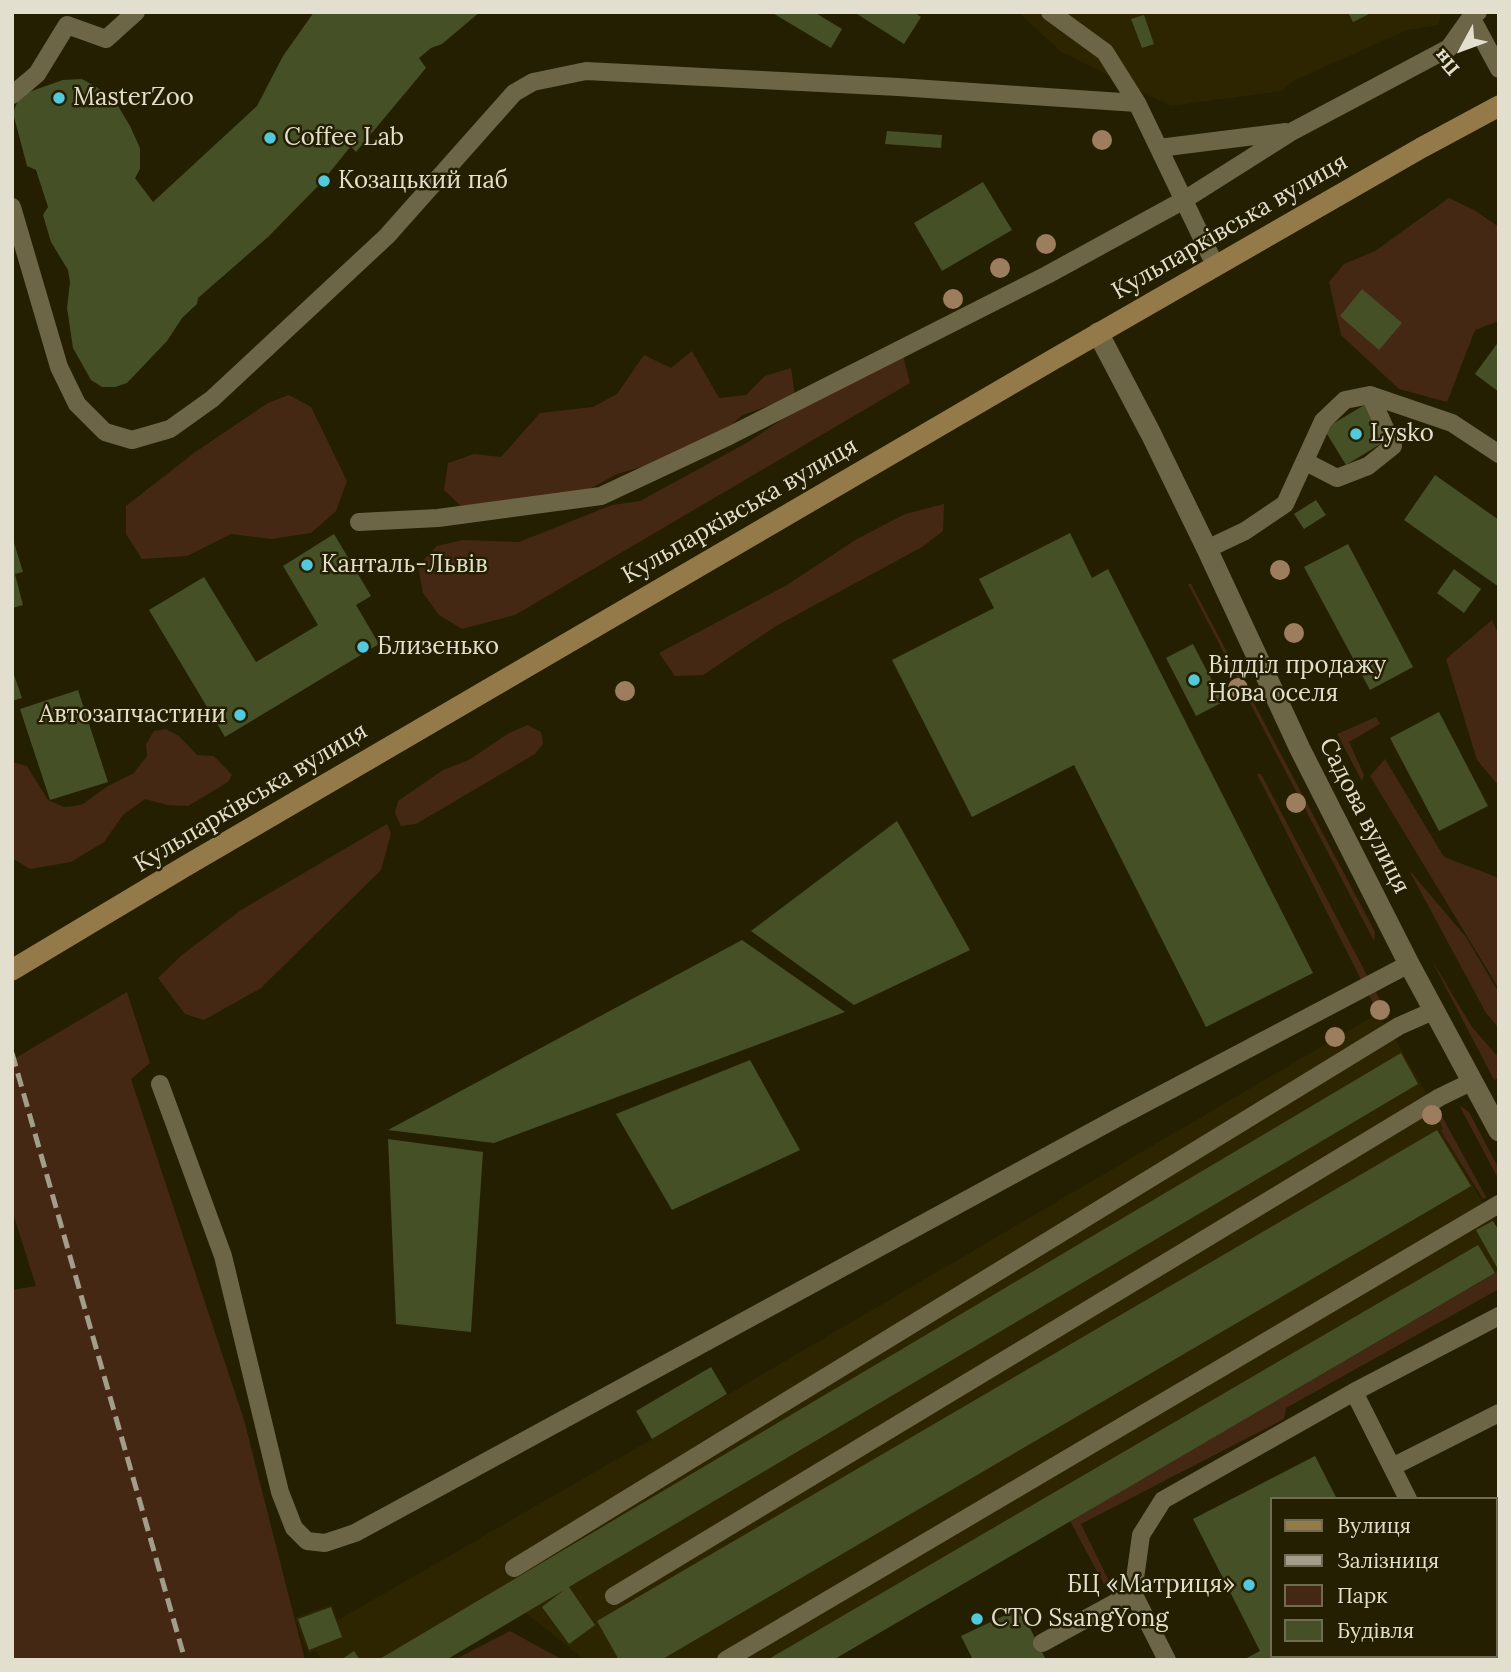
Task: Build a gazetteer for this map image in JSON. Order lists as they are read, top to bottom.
{
  "streets": {
    "main road": ["Кульпарківська вулиця"],
    "street": ["Садова вулиця"]
  },
  "crossings": [
    ["Кульпарківська вулиця", "Садова вулиця"]
  ],
  "places": [
    "MasterZoo",
    "Coffee Lab",
    "Козацький паб",
    "Lysko",
    "Канталь-Львів",
    "Близенько",
    "Відділ продажу Нова оселя",
    "Автозапчастини",
    "БЦ «Матриця»",
    "СТО SsangYong"
  ],
  "legend": [
    "Вулиця",
    "Залізниця",
    "Парк",
    "Будівля"
  ],
  "north": "bottom left"
}
